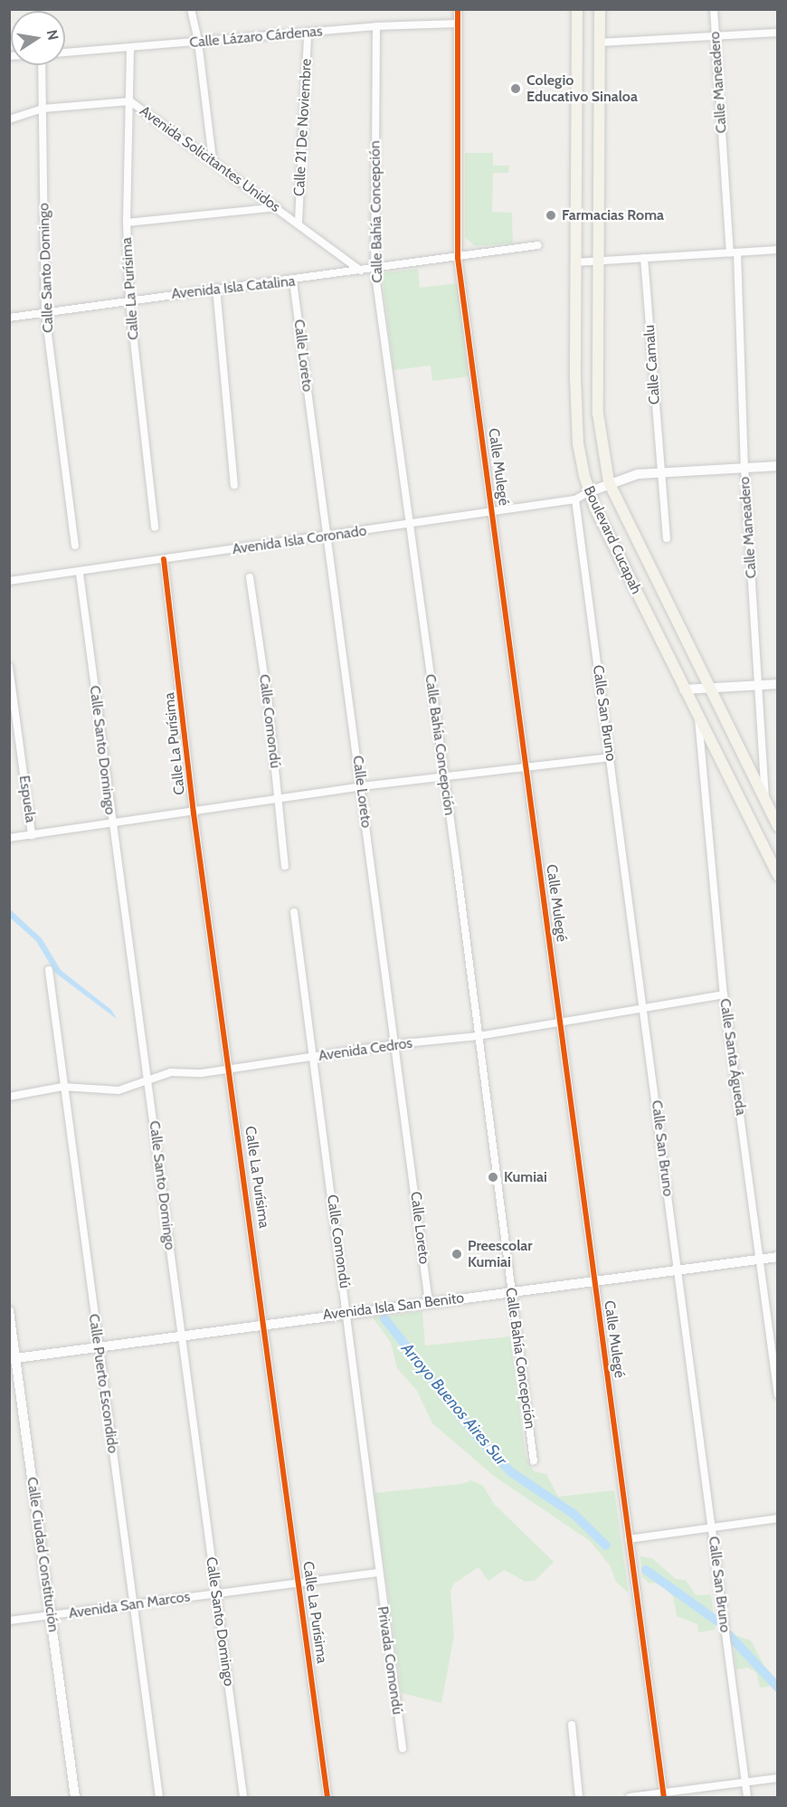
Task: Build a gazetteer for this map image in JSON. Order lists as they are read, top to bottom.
{
  "streets": {
    "main road": ["Boulevard Cucapah"],
    "street": [
      "Calle Lázaro Cárdenas",
      "Calle Maneadero",
      "Calle 21 De Noviembre",
      "Avenida Solicitantes Unidos",
      "Calle Bahía Concepción",
      "Calle Santo Domingo",
      "Avenida Isla Catalina",
      "Calle La Purísima",
      "Calle Loreto",
      "Calle Camalu",
      "Calle Mulegé",
      "Avenida Isla Coronado",
      "Calle San Bruno",
      "Calle Comondú",
      "Espuela",
      "Avenida Cedros",
      "Calle Santa Águeda",
      "Avenida Isla San Benito",
      "Calle Puerto Escondido",
      "Calle Ciudad Constitución",
      "Avenida San Marcos",
      "Privada Comondú"
    ]
  },
  "crossings": [
    ["Calle Lázaro Cárdenas", "Calle 21 De Noviembre"],
    ["Calle Lázaro Cárdenas", "Calle Bahía Concepción"],
    ["Calle Lázaro Cárdenas", "Calle La Purísima"],
    ["Calle Lázaro Cárdenas", "Calle Mulegé"],
    ["Calle Maneadero", "Boulevard Cucapah"],
    ["Calle 21 De Noviembre", "Avenida Solicitantes Unidos"],
    ["Avenida Solicitantes Unidos", "Calle Santo Domingo"],
    ["Avenida Solicitantes Unidos", "Avenida Isla Catalina"],
    ["Avenida Solicitantes Unidos", "Calle La Purísima"],
    ["Calle Bahía Concepción", "Avenida Isla Catalina"],
    ["Calle Bahía Concepción", "Avenida Isla Coronado"],
    ["Calle Bahía Concepción", "Avenida Cedros"],
    ["Calle Bahía Concepción", "Avenida Isla San Benito"],
    ["Calle Santo Domingo", "Avenida Isla Catalina"],
    ["Calle Santo Domingo", "Avenida Isla Coronado"],
    ["Calle Santo Domingo", "Avenida Cedros"],
    ["Calle Santo Domingo", "Avenida Isla San Benito"],
    ["Calle Santo Domingo", "Avenida San Marcos"],
    ["Avenida Isla Catalina", "Calle La Purísima"],
    ["Avenida Isla Catalina", "Calle Loreto"],
    ["Avenida Isla Catalina", "Calle Mulegé"],
    ["Calle La Purísima", "Avenida Isla Coronado"],
    ["Calle La Purísima", "Avenida Cedros"],
    ["Calle La Purísima", "Avenida Isla San Benito"],
    ["Calle La Purísima", "Avenida San Marcos"],
    ["Calle Loreto", "Avenida Isla Coronado"],
    ["Calle Loreto", "Avenida Cedros"],
    ["Calle Loreto", "Avenida Isla San Benito"],
    ["Calle Mulegé", "Avenida Isla Coronado"],
    ["Calle Mulegé", "Avenida Cedros"],
    ["Calle Mulegé", "Avenida Isla San Benito"],
    ["Avenida Isla Coronado", "Boulevard Cucapah"],
    ["Avenida Isla Coronado", "Calle San Bruno"],
    ["Boulevard Cucapah", "Calle Santa Águeda"],
    ["Calle San Bruno", "Avenida Cedros"],
    ["Calle San Bruno", "Avenida Isla San Benito"],
    ["Calle Comondú", "Avenida Cedros"],
    ["Calle Comondú", "Avenida Isla San Benito"],
    ["Calle Comondú", "Avenida San Marcos"],
    ["Calle Comondú", "Privada Comondú"],
    ["Avenida Cedros", "Calle Santa Águeda"],
    ["Avenida Cedros", "Calle Puerto Escondido"],
    ["Calle Santa Águeda", "Avenida Isla San Benito"],
    ["Avenida Isla San Benito", "Calle Puerto Escondido"],
    ["Avenida Isla San Benito", "Calle Ciudad Constitución"],
    ["Calle Puerto Escondido", "Avenida San Marcos"],
    ["Calle Ciudad Constitución", "Avenida San Marcos"],
    ["Avenida San Marcos", "Privada Comondú"]
  ],
  "water": ["Arroyo Buenos Aires Sur"],
  "places": [
    "Colegio Educativo Sinaloa",
    "Farmacias Roma",
    "Kumiai",
    "Preescolar Kumiai"
  ],
  "north": "right"
}
